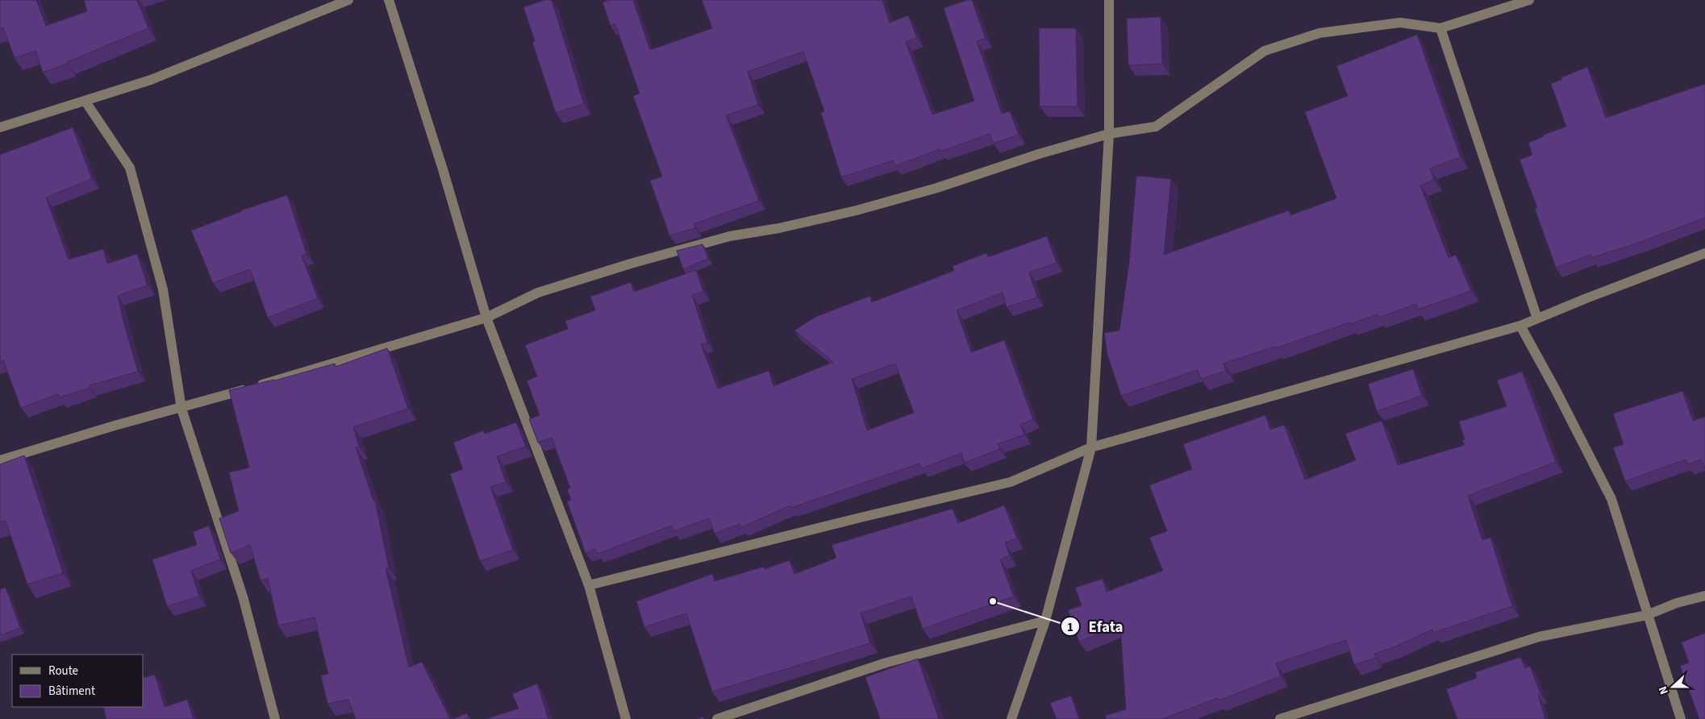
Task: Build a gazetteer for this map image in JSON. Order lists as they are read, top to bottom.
{
  "places": ["Efata"],
  "legend": ["Route", "Bâtiment"],
  "north": "left"
}
